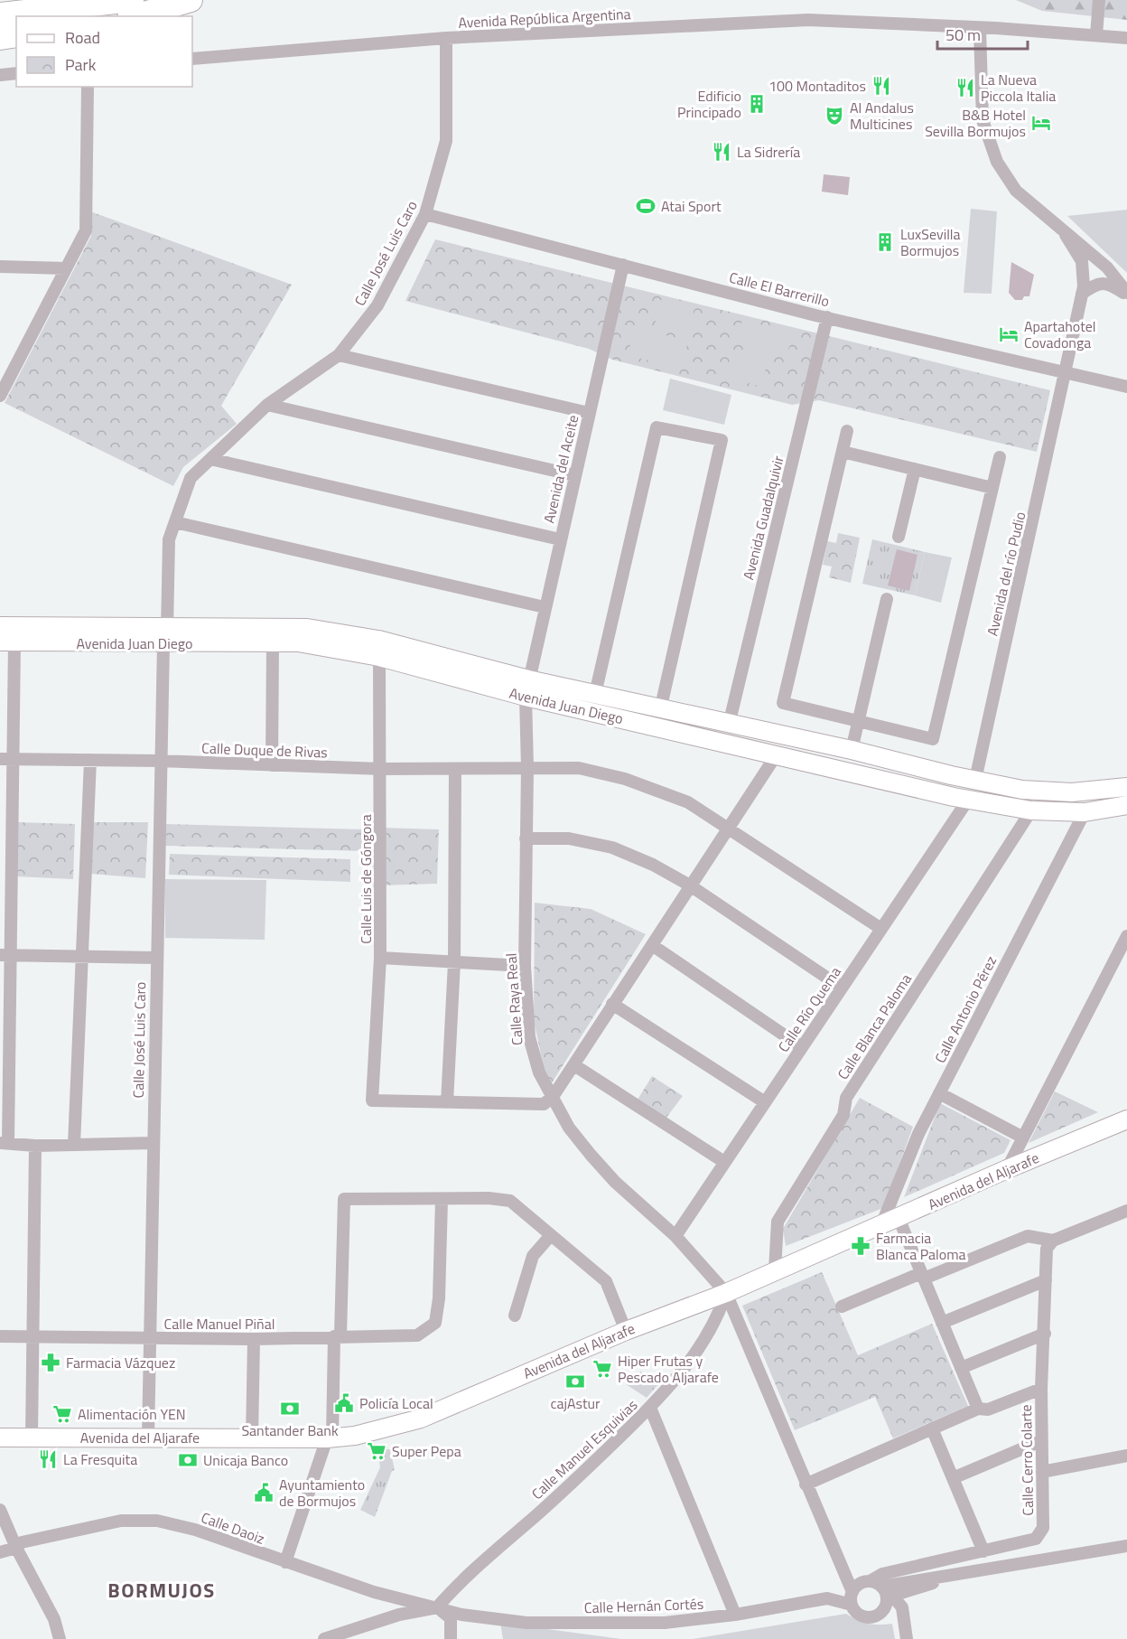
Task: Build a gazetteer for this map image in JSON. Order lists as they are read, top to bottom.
{
  "streets": {
    "street": [
      "Avenida República Argentina",
      "Calle José Luis Caro",
      "Calle El Barrerillo",
      "Avenida del Aceite",
      "Avenida Guadalquivir",
      "Avenida del río Pudio",
      "Avenida Juan Diego",
      "Calle Duque de Rivas",
      "Calle Luis de Góngora",
      "Calle Raya Real",
      "Calle Río Quema",
      "Calle Antonio Pérez",
      "Calle Blanca Paloma",
      "Avenida del Aljarafe",
      "Calle Manuel Piñal",
      "Calle Manuel Esquivias",
      "Calle Cerro Colarte",
      "Calle Daoiz",
      "Calle Hernán Cortés"
    ]
  },
  "crossings": [
    ["Avenida República Argentina", "Calle José Luis Caro"],
    ["Calle José Luis Caro", "Calle El Barrerillo"],
    ["Calle José Luis Caro", "Avenida Juan Diego"],
    ["Calle José Luis Caro", "Calle Duque de Rivas"],
    ["Calle José Luis Caro", "Avenida del Aljarafe"],
    ["Calle José Luis Caro", "Calle Manuel Piñal"],
    ["Calle El Barrerillo", "Avenida del Aceite"],
    ["Calle El Barrerillo", "Avenida Guadalquivir"],
    ["Calle El Barrerillo", "Avenida del río Pudio"],
    ["Avenida del Aceite", "Avenida Juan Diego"],
    ["Avenida del Aceite", "Calle Raya Real"],
    ["Avenida Guadalquivir", "Avenida Juan Diego"],
    ["Avenida del río Pudio", "Avenida Juan Diego"],
    ["Avenida Juan Diego", "Calle Luis de Góngora"],
    ["Avenida Juan Diego", "Calle Raya Real"],
    ["Avenida Juan Diego", "Calle Río Quema"],
    ["Avenida Juan Diego", "Calle Antonio Pérez"],
    ["Avenida Juan Diego", "Calle Blanca Paloma"],
    ["Calle Duque de Rivas", "Calle Luis de Góngora"],
    ["Calle Duque de Rivas", "Calle Raya Real"],
    ["Calle Duque de Rivas", "Calle Río Quema"],
    ["Calle Raya Real", "Calle Río Quema"],
    ["Calle Raya Real", "Avenida del Aljarafe"],
    ["Calle Raya Real", "Calle Manuel Esquivias"],
    ["Calle Raya Real", "Calle Cerro Colarte"],
    ["Calle Raya Real", "Calle Hernán Cortés"],
    ["Calle Antonio Pérez", "Avenida del Aljarafe"],
    ["Calle Blanca Paloma", "Avenida del Aljarafe"],
    ["Avenida del Aljarafe", "Calle Manuel Esquivias"],
    ["Calle Manuel Esquivias", "Calle Daoiz"],
    ["Calle Manuel Esquivias", "Calle Hernán Cortés"],
    ["Calle Cerro Colarte", "Calle Hernán Cortés"],
    ["Calle Daoiz", "Calle Hernán Cortés"]
  ],
  "districts": ["BORMUJOS"],
  "places": {
    "restaurant": [
      "100 Montaditos",
      "La Nueva Piccola Italia",
      "La Sidrería",
      "La Fresquita"
    ],
    "building": ["Edificio Principado", "LuxSevilla Bormujos"],
    "theatre": ["Al Andalus Multicines"],
    "hotel": ["B&B Hotel Sevilla Bormujos", "Apartahotel Covadonga"],
    "sports": ["Atai Sport"],
    "pharmacy": ["Farmacia Blanca Paloma", "Farmacia Vázquez"],
    "supermarket": ["Hiper Frutas y Pescado Aljarafe", "Alimentación YEN", "Super Pepa"],
    "bank": ["cajAstur", "Santander Bank", "Unicaja Banco"],
    "public building": ["Policía Local", "Ayuntamiento de Bormujos"]
  },
  "legend": ["Road", "Park"],
  "scale_bar": "50 m"
}
